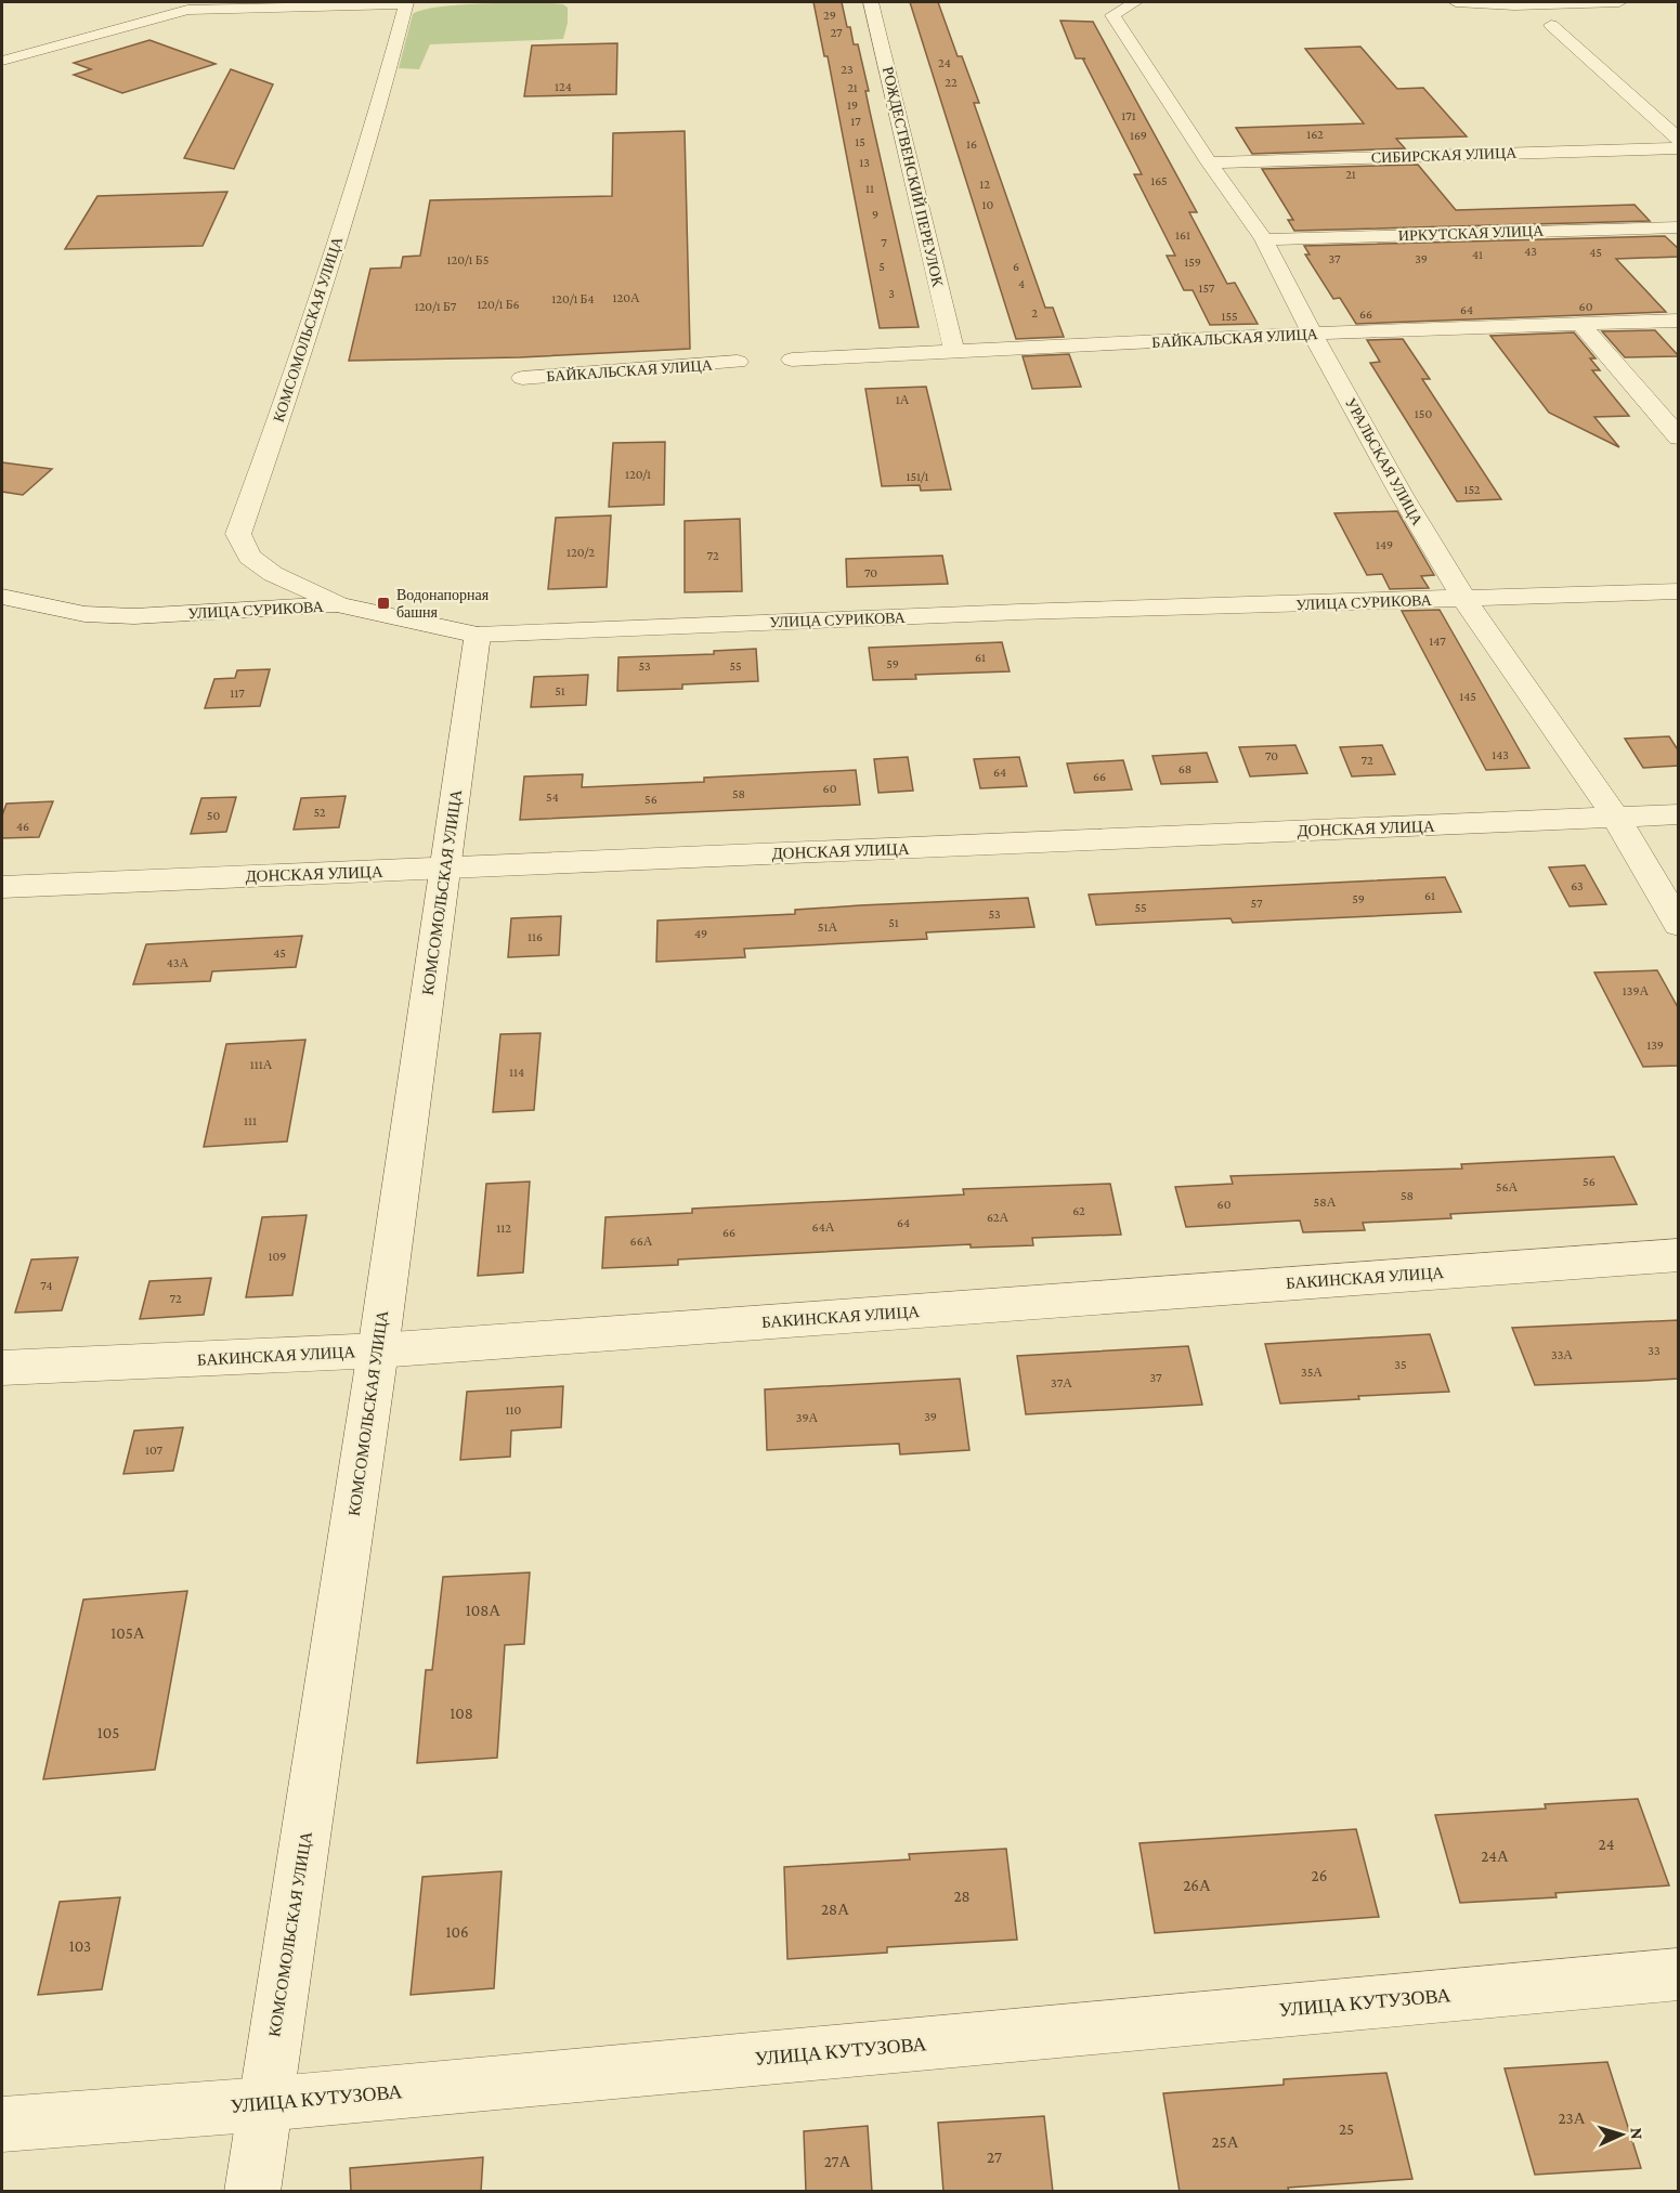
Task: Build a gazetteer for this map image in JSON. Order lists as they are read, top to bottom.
{
  "streets": {
    "street": [
      "СИБИРСКАЯ УЛИЦА",
      "РОЖДЕСТВЕНСКИЙ ПЕРЕУЛОК",
      "ИРКУТСКАЯ УЛИЦА",
      "КОМСОМОЛЬСКАЯ УЛИЦА",
      "БАЙКАЛЬСКАЯ УЛИЦА",
      "УРАЛЬСКАЯ УЛИЦА",
      "УЛИЦА СУРИКОВА",
      "ДОНСКАЯ УЛИЦА",
      "БАКИНСКАЯ УЛИЦА",
      "УЛИЦА КУТУЗОВА"
    ]
  },
  "crossings": [
    ["СИБИРСКАЯ УЛИЦА", "УРАЛЬСКАЯ УЛИЦА"],
    ["РОЖДЕСТВЕНСКИЙ ПЕРЕУЛОК", "БАЙКАЛЬСКАЯ УЛИЦА"],
    ["ИРКУТСКАЯ УЛИЦА", "УРАЛЬСКАЯ УЛИЦА"],
    ["КОМСОМОЛЬСКАЯ УЛИЦА", "УЛИЦА СУРИКОВА"],
    ["КОМСОМОЛЬСКАЯ УЛИЦА", "ДОНСКАЯ УЛИЦА"],
    ["КОМСОМОЛЬСКАЯ УЛИЦА", "БАКИНСКАЯ УЛИЦА"],
    ["КОМСОМОЛЬСКАЯ УЛИЦА", "УЛИЦА КУТУЗОВА"],
    ["БАЙКАЛЬСКАЯ УЛИЦА", "УРАЛЬСКАЯ УЛИЦА"],
    ["УРАЛЬСКАЯ УЛИЦА", "УЛИЦА СУРИКОВА"],
    ["УРАЛЬСКАЯ УЛИЦА", "ДОНСКАЯ УЛИЦА"]
  ],
  "places": {
    "transit": ["Водонапорная башня"]
  },
  "house_numbers": [
    "29",
    "27",
    "24",
    "23",
    "22",
    "124",
    "21",
    "19",
    "171",
    "17",
    "162",
    "169",
    "15",
    "16",
    "13",
    "21",
    "165",
    "12",
    "11",
    "10",
    "9",
    "161",
    "7",
    "43",
    "45",
    "41",
    "37",
    "39",
    "120/1 Б5",
    "159",
    "5",
    "6",
    "4",
    "157",
    "3",
    "120А",
    "120/1 Б4",
    "120/1 Б6",
    "120/1 Б7",
    "60",
    "64",
    "2",
    "66",
    "155",
    "1А",
    "150",
    "120/1",
    "151/1",
    "152",
    "149",
    "120/2",
    "72",
    "70",
    "147",
    "61",
    "59",
    "53",
    "55",
    "51",
    "117",
    "145",
    "143",
    "70",
    "72",
    "68",
    "64",
    "66",
    "60",
    "58",
    "54",
    "56",
    "52",
    "50",
    "46",
    "63",
    "61",
    "59",
    "57",
    "55",
    "53",
    "51",
    "51А",
    "49",
    "116",
    "45",
    "43А",
    "139А",
    "139",
    "111А",
    "114",
    "111",
    "56",
    "56А",
    "58",
    "58А",
    "60",
    "62",
    "62А",
    "64",
    "64А",
    "112",
    "66",
    "66А",
    "109",
    "74",
    "72",
    "33",
    "33А",
    "35",
    "35А",
    "37",
    "37А",
    "110",
    "39",
    "39А",
    "107",
    "108А",
    "105А",
    "108",
    "105",
    "24",
    "24А",
    "26",
    "26А",
    "28",
    "28А",
    "106",
    "103",
    "23А",
    "25",
    "25А",
    "27",
    "27А"
  ],
  "north": "right"
}
